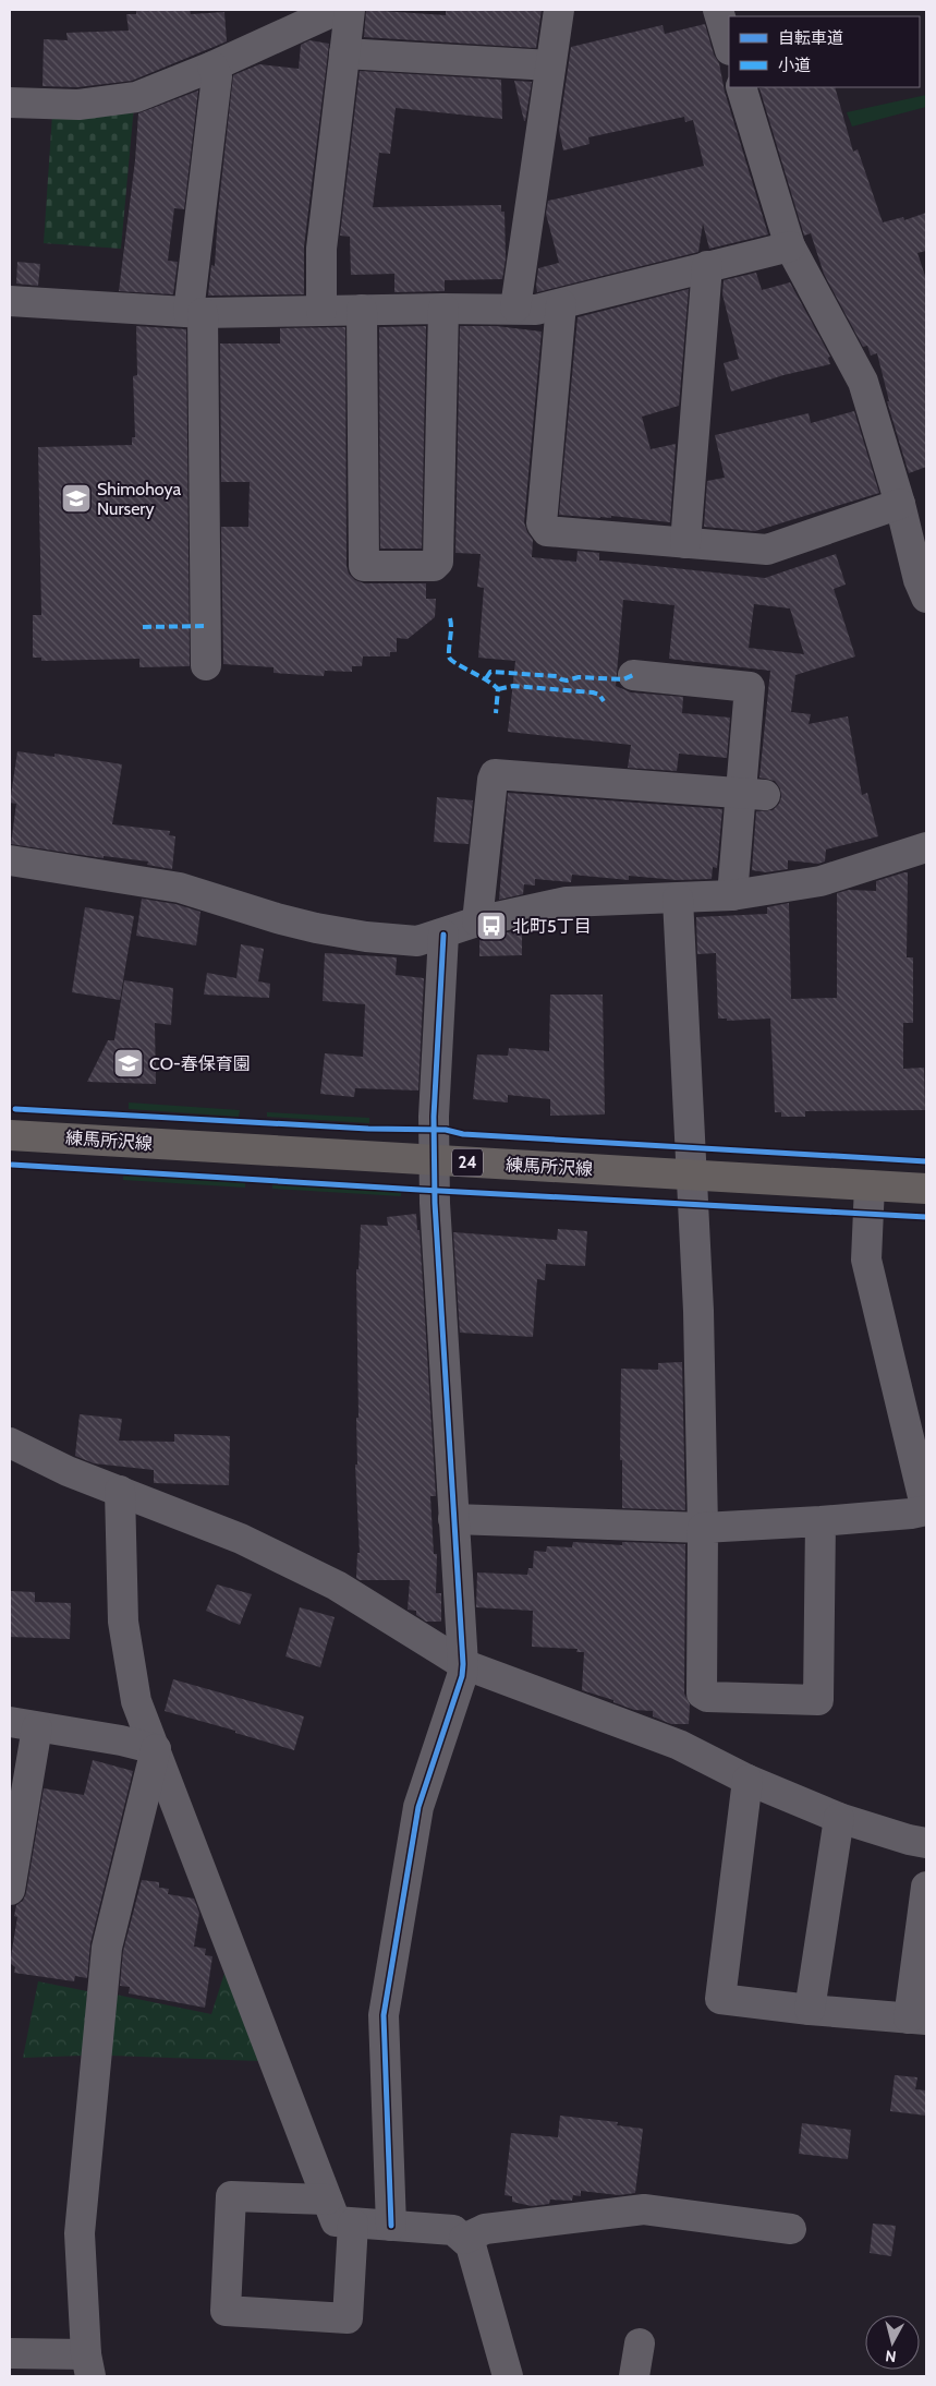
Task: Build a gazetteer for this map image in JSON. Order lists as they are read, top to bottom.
{
  "streets": {
    "main road": ["練馬所沢線", "24"]
  },
  "places": {
    "school or university": ["Shimohoya Nursery", "CO-春保育園"],
    "bus stop": ["北町5丁目"]
  },
  "legend": ["自転車道", "小道"],
  "north": "bottom"
}
